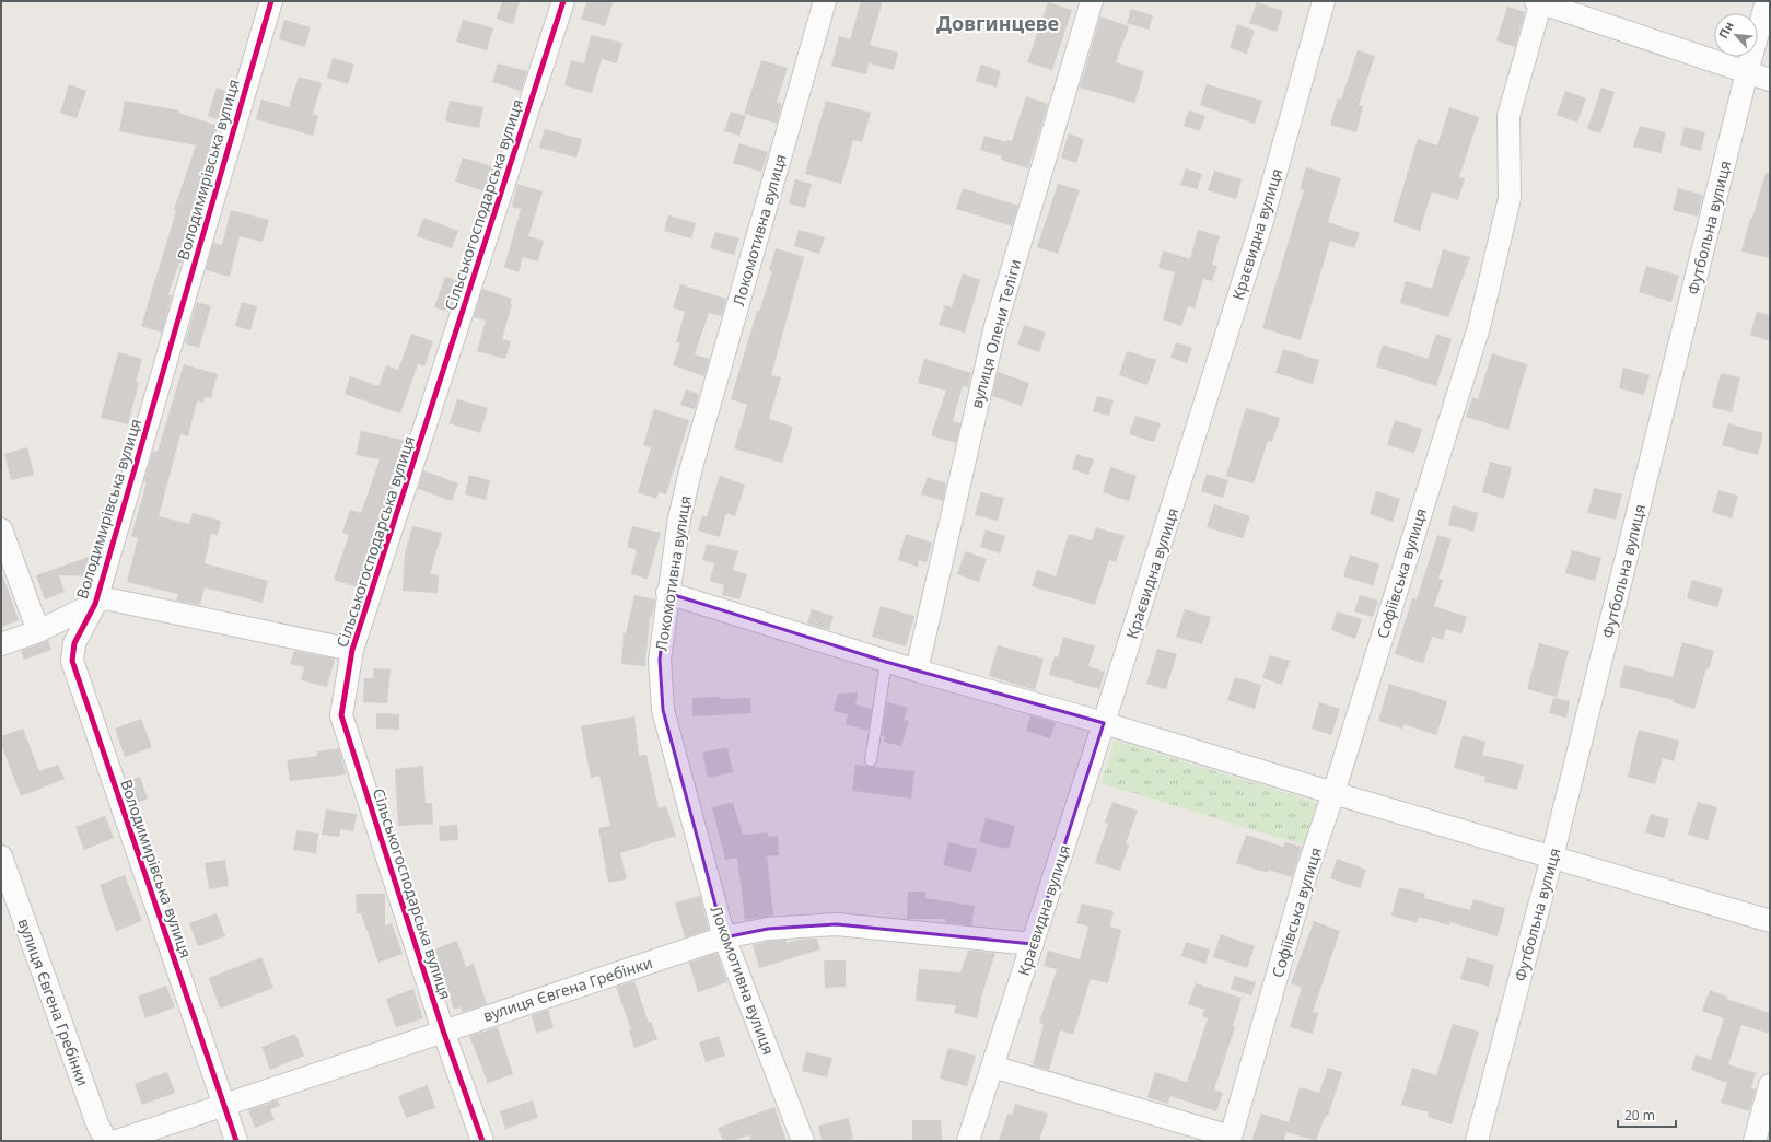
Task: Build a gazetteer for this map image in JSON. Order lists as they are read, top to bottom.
{
  "streets": {
    "street": [
      "Володимирівська вулиця",
      "Сільськогосподарська вулиця",
      "Футбольна вулиця",
      "Локомотивна вулиця",
      "Краєвидна вулиця",
      "вулиця Олени Теліги",
      "Софіївська вулиця",
      "вулиця Євгена Гребінки"
    ]
  },
  "crossings": [
    ["Володимирівська вулиця", "вулиця Євгена Гребінки"],
    ["Сільськогосподарська вулиця", "вулиця Євгена Гребінки"],
    ["Локомотивна вулиця", "вулиця Євгена Гребінки"],
    ["Краєвидна вулиця", "вулиця Євгена Гребінки"]
  ],
  "districts": ["Довгинцеве"],
  "scale_bar": "20 m",
  "north": "top left"
}
